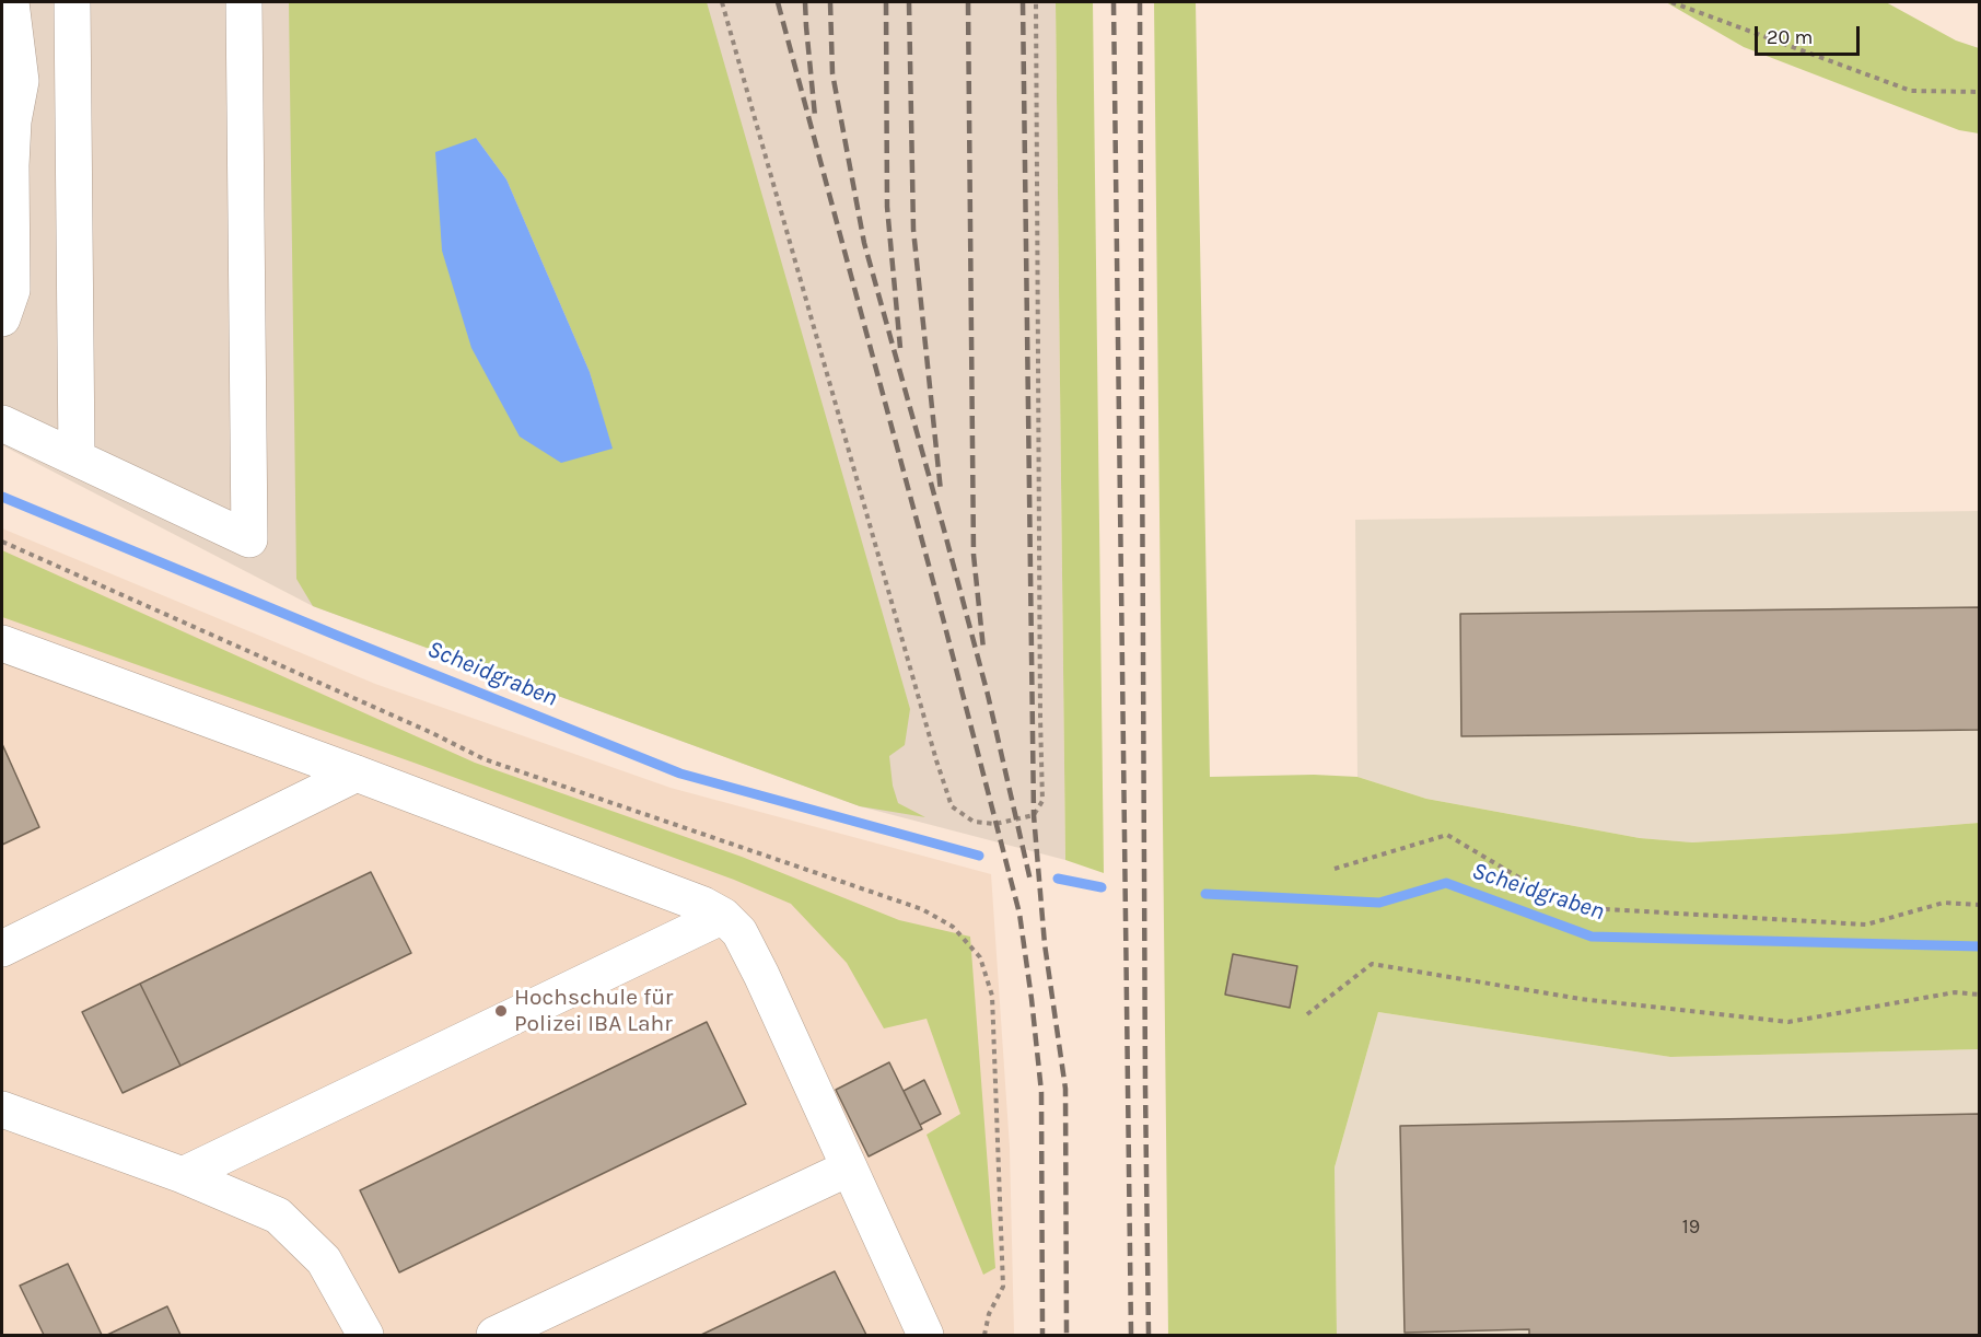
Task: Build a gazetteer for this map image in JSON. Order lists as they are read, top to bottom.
{
  "water": ["Scheidgraben"],
  "places": ["Hochschule für Polizei IBA Lahr"],
  "house_numbers": ["19"],
  "scale_bar": "20 m"
}
